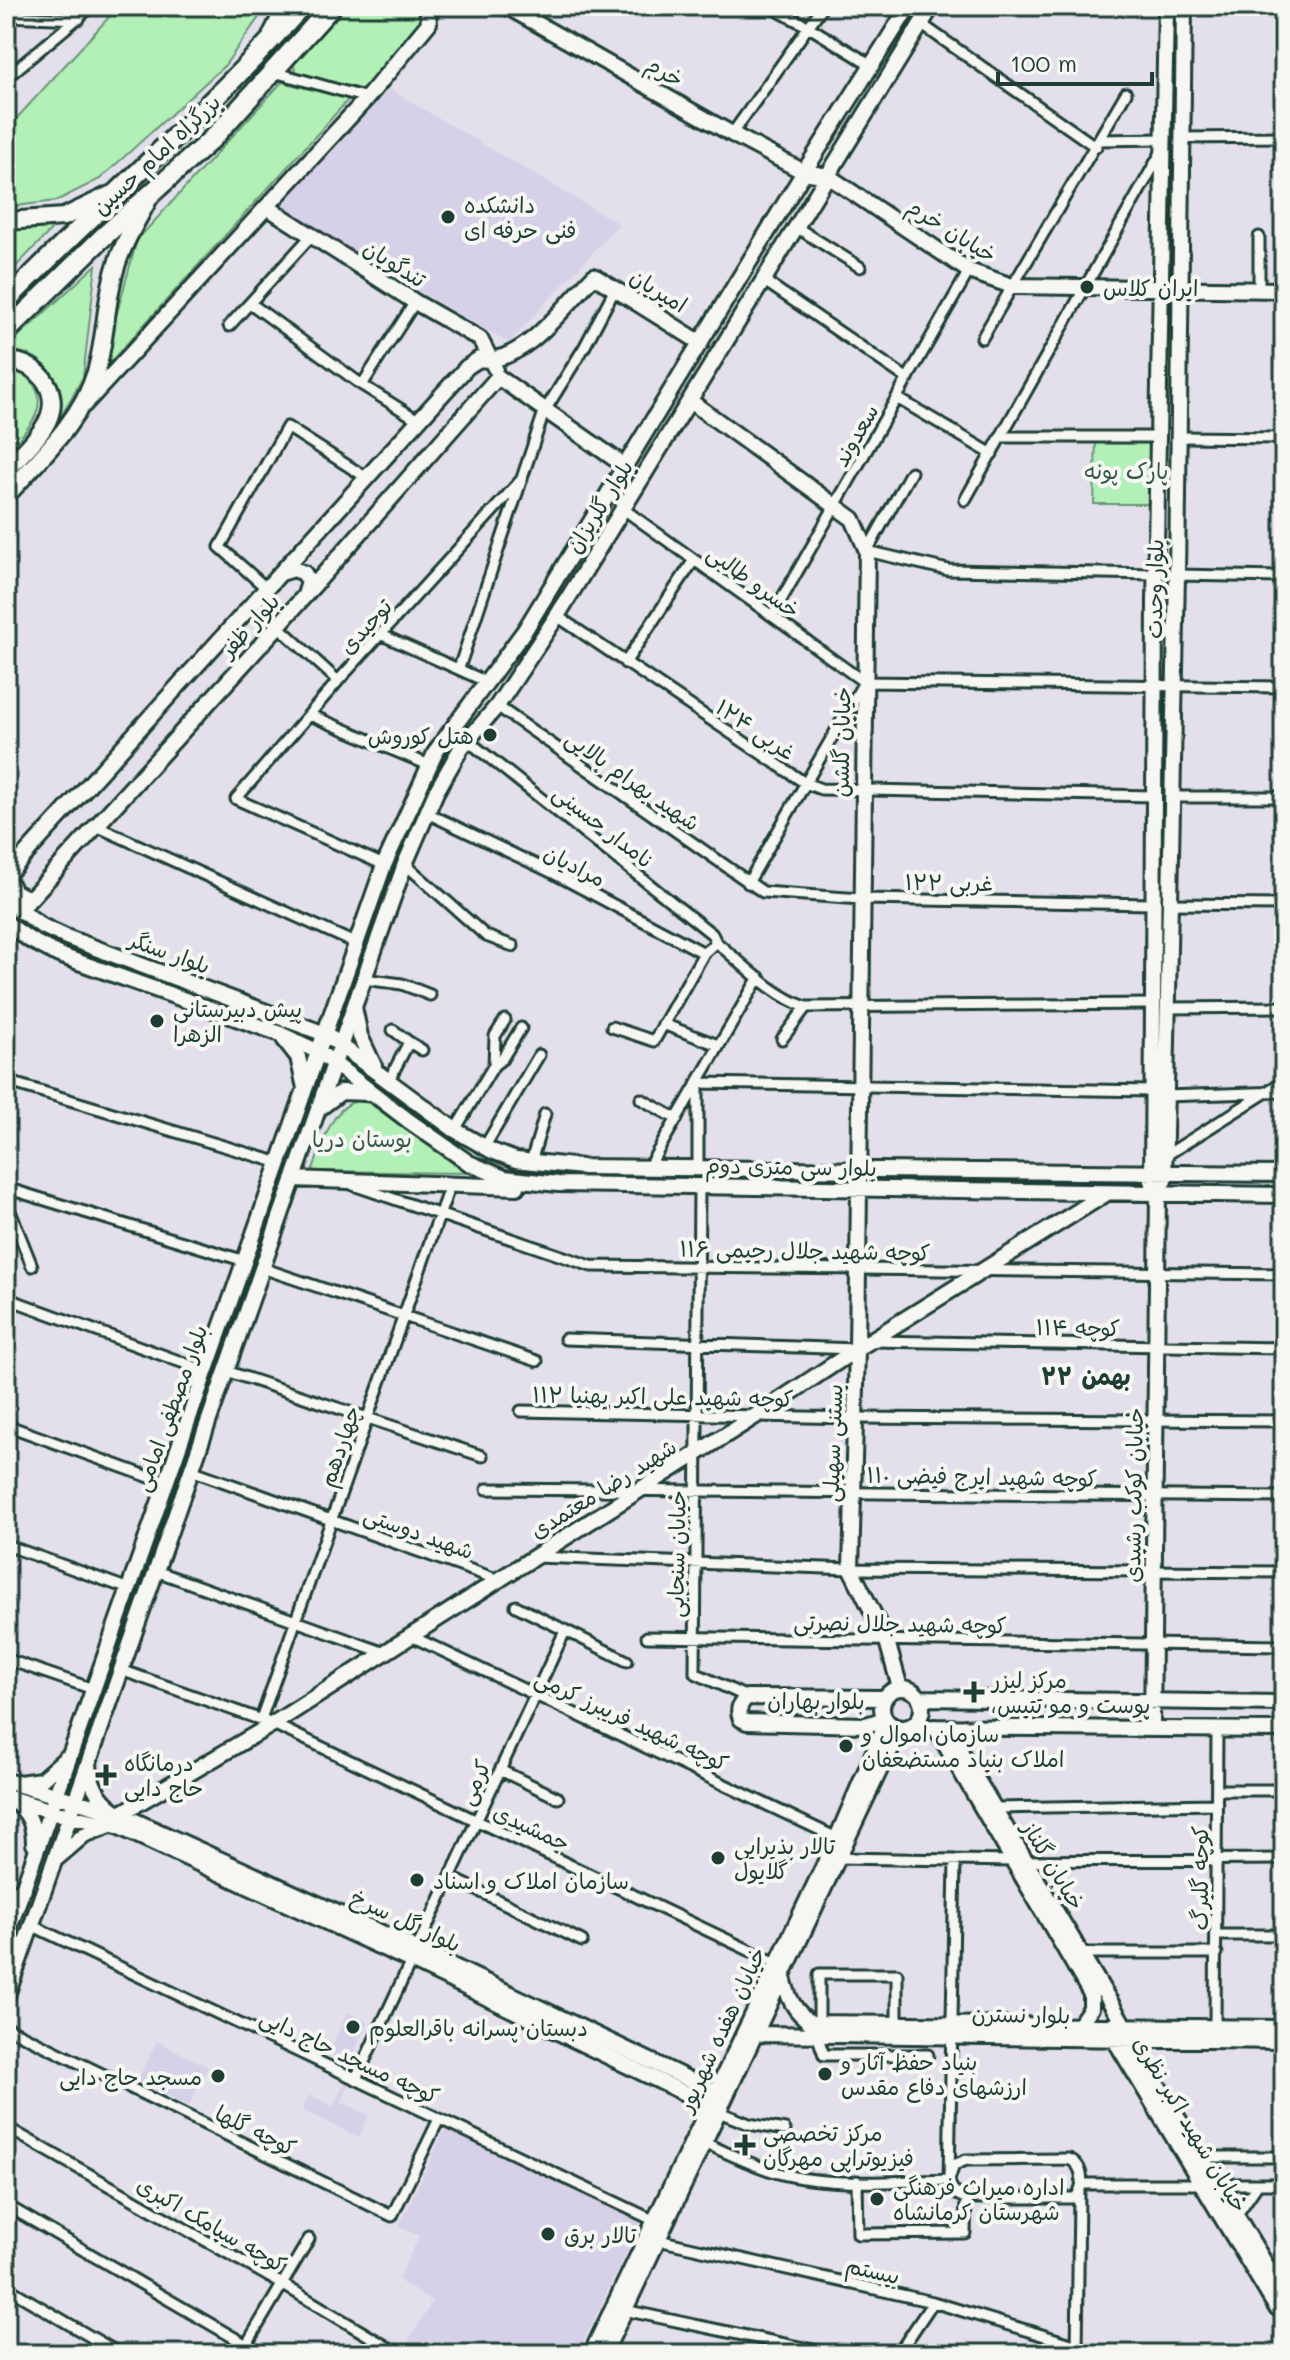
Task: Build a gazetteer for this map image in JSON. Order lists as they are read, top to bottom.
{
  "streets": {
    "highway": ["بزرگراه امام حسین"],
    "street": [
      "خرم",
      "خیابان خرم",
      "تندگویان",
      "امیریان",
      "سعدوند",
      "بلوار گلریزان",
      "خسرو طالبی",
      "بلوار وحدت",
      "بلوار ظفر",
      "توحیدی",
      "۱۲۴ غربی",
      "خیابان گلشن",
      "شهید بهرام بالایی",
      "نامدار حسینی",
      "مرادیان",
      "۱۲۲ غربی",
      "بلوار سنگر",
      "بلوار سی متری دوم",
      "کوچه شهید جلال رحیمی ۱۱۶",
      "کوچه ۱۱۴",
      "کوچه شهید علی اکبر بهنیا ۱۱۲",
      "بلوار مصطفی امامی",
      "بستنی سهیلی",
      "چهاردهم",
      "کوچه شهید ایرج فیضی ۱۱۰",
      "شهید رضا معتمدی",
      "خیابان کوکب رشیدی",
      "شهید دوستی",
      "خیابان سنجابی",
      "کوچه شهید جلال نصرتی",
      "بلوار بهاران",
      "کوچه شهید فریبرز کرمی",
      "کرمی",
      "جمشیدی",
      "خیابان گلناز",
      "کوچه گلبرگ",
      "بلوار گل سرخ",
      "بلوار نسترن",
      "خیابان هفده شهریور",
      "کوچه مسجد حاج دایی",
      "خیابان شهید اکبر نظری",
      "کوچه گلها",
      "کوچه سیامک اکبری",
      "بیستم"
    ]
  },
  "crossings": [
    ["خرم", "خیابان خرم"],
    ["خرم", "بلوار گلریزان"],
    ["خیابان خرم", "سعدوند"],
    ["خیابان خرم", "بلوار گلریزان"],
    ["خیابان خرم", "بلوار وحدت"],
    ["تندگویان", "بلوار ظفر"],
    ["امیریان", "بلوار گلریزان"],
    ["امیریان", "بلوار ظفر"],
    ["سعدوند", "خسرو طالبی"],
    ["سعدوند", "خیابان گلشن"],
    ["بلوار گلریزان", "خسرو طالبی"],
    ["بلوار گلریزان", "توحیدی"],
    ["بلوار گلریزان", "۱۲۴ غربی"],
    ["بلوار گلریزان", "خیابان گلشن"],
    ["بلوار گلریزان", "شهید بهرام بالایی"],
    ["بلوار گلریزان", "نامدار حسینی"],
    ["بلوار گلریزان", "مرادیان"],
    ["بلوار گلریزان", "بلوار سنگر"],
    ["بلوار گلریزان", "بلوار سی متری دوم"],
    ["بلوار گلریزان", "بلوار مصطفی امامی"],
    ["خسرو طالبی", "خیابان گلشن"],
    ["بلوار وحدت", "۱۲۴ غربی"],
    ["بلوار وحدت", "۱۲۲ غربی"],
    ["بلوار وحدت", "بلوار سی متری دوم"],
    ["بلوار وحدت", "خیابان کوکب رشیدی"],
    ["بلوار ظفر", "بلوار سنگر"],
    ["۱۲۴ غربی", "خیابان گلشن"],
    ["خیابان گلشن", "۱۲۲ غربی"],
    ["خیابان گلشن", "بلوار سی متری دوم"],
    ["خیابان گلشن", "بستنی سهیلی"],
    ["شهید بهرام بالایی", "۱۲۲ غربی"],
    ["بلوار سنگر", "بلوار سی متری دوم"],
    ["بلوار سنگر", "بلوار مصطفی امامی"],
    ["بلوار سی متری دوم", "بلوار مصطفی امامی"],
    ["بلوار سی متری دوم", "بستنی سهیلی"],
    ["بلوار سی متری دوم", "شهید رضا معتمدی"],
    ["بلوار سی متری دوم", "خیابان کوکب رشیدی"],
    ["بلوار سی متری دوم", "خیابان سنجابی"],
    ["کوچه شهید جلال رحیمی ۱۱۶", "بستنی سهیلی"],
    ["کوچه شهید جلال رحیمی ۱۱۶", "چهاردهم"],
    ["کوچه شهید جلال رحیمی ۱۱۶", "شهید رضا معتمدی"],
    ["کوچه شهید جلال رحیمی ۱۱۶", "خیابان کوکب رشیدی"],
    ["کوچه شهید جلال رحیمی ۱۱۶", "خیابان سنجابی"],
    ["کوچه ۱۱۴", "شهید رضا معتمدی"],
    ["کوچه ۱۱۴", "خیابان کوکب رشیدی"],
    ["کوچه شهید علی اکبر بهنیا ۱۱۲", "بستنی سهیلی"],
    ["کوچه شهید علی اکبر بهنیا ۱۱۲", "شهید رضا معتمدی"],
    ["کوچه شهید علی اکبر بهنیا ۱۱۲", "خیابان کوکب رشیدی"],
    ["کوچه شهید علی اکبر بهنیا ۱۱۲", "خیابان سنجابی"],
    ["بلوار مصطفی امامی", "شهید دوستی"],
    ["بلوار مصطفی امامی", "جمشیدی"],
    ["بلوار مصطفی امامی", "بلوار گل سرخ"],
    ["بستنی سهیلی", "کوچه شهید ایرج فیضی ۱۱۰"],
    ["بستنی سهیلی", "شهید رضا معتمدی"],
    ["بستنی سهیلی", "کوچه شهید جلال نصرتی"],
    ["بستنی سهیلی", "بلوار بهاران"],
    ["بستنی سهیلی", "خیابان هفده شهریور"],
    ["چهاردهم", "شهید رضا معتمدی"],
    ["چهاردهم", "شهید دوستی"],
    ["چهاردهم", "جمشیدی"],
    ["کوچه شهید ایرج فیضی ۱۱۰", "شهید رضا معتمدی"],
    ["کوچه شهید ایرج فیضی ۱۱۰", "خیابان کوکب رشیدی"],
    ["کوچه شهید ایرج فیضی ۱۱۰", "خیابان سنجابی"],
    ["شهید رضا معتمدی", "شهید دوستی"],
    ["شهید رضا معتمدی", "خیابان سنجابی"],
    ["شهید رضا معتمدی", "کوچه شهید فریبرز کرمی"],
    ["شهید رضا معتمدی", "جمشیدی"],
    ["شهید رضا معتمدی", "بلوار گل سرخ"],
    ["خیابان کوکب رشیدی", "کوچه شهید جلال نصرتی"],
    ["خیابان سنجابی", "کوچه شهید جلال نصرتی"],
    ["خیابان سنجابی", "بلوار بهاران"],
    ["بلوار بهاران", "خیابان هفده شهریور"],
    ["کوچه شهید فریبرز کرمی", "کرمی"],
    ["کوچه شهید فریبرز کرمی", "خیابان هفده شهریور"],
    ["کرمی", "جمشیدی"],
    ["کرمی", "بلوار گل سرخ"],
    ["کرمی", "کوچه مسجد حاج دایی"],
    ["جمشیدی", "خیابان هفده شهریور"],
    ["خیابان گلناز", "بلوار نسترن"],
    ["خیابان گلناز", "خیابان شهید اکبر نظری"],
    ["کوچه گلبرگ", "بلوار نسترن"],
    ["بلوار گل سرخ", "خیابان هفده شهریور"],
    ["بلوار نسترن", "خیابان هفده شهریور"],
    ["بلوار نسترن", "خیابان شهید اکبر نظری"],
    ["خیابان هفده شهریور", "کوچه مسجد حاج دایی"],
    ["خیابان هفده شهریور", "بیستم"],
    ["کوچه مسجد حاج دایی", "کوچه گلها"]
  ],
  "districts": ["۲۲ بهمن"],
  "parks": ["پارک پونه", "بوستان دریا"],
  "places": {
    "other": [
      "دانشکده فنی حرفه ای",
      "ایران کلاس",
      "هتل کوروش",
      "پیش دبیرستانی الزهرا",
      "سازمان اموال و املاک بنیاد مستضعفان",
      "تالار پذیرایی گلایول",
      "سازمان املاک و اسناد",
      "دبستان پسرانه باقرالعلوم",
      "بنیاد حفظ آثار و ارزشهای دفاع مقدس",
      "مسجد حاج دایی",
      "اداره میراث فرهنگی شهرستان کرمانشاه",
      "تالار برق"
    ],
    "health": ["مرکز لیزر ،پوست و مو تتیس", "درمانگاه حاج دایی", "مرکز تخصصی فیزیوتراپی مهرگان"]
  },
  "scale_bar": "100 m"
}
